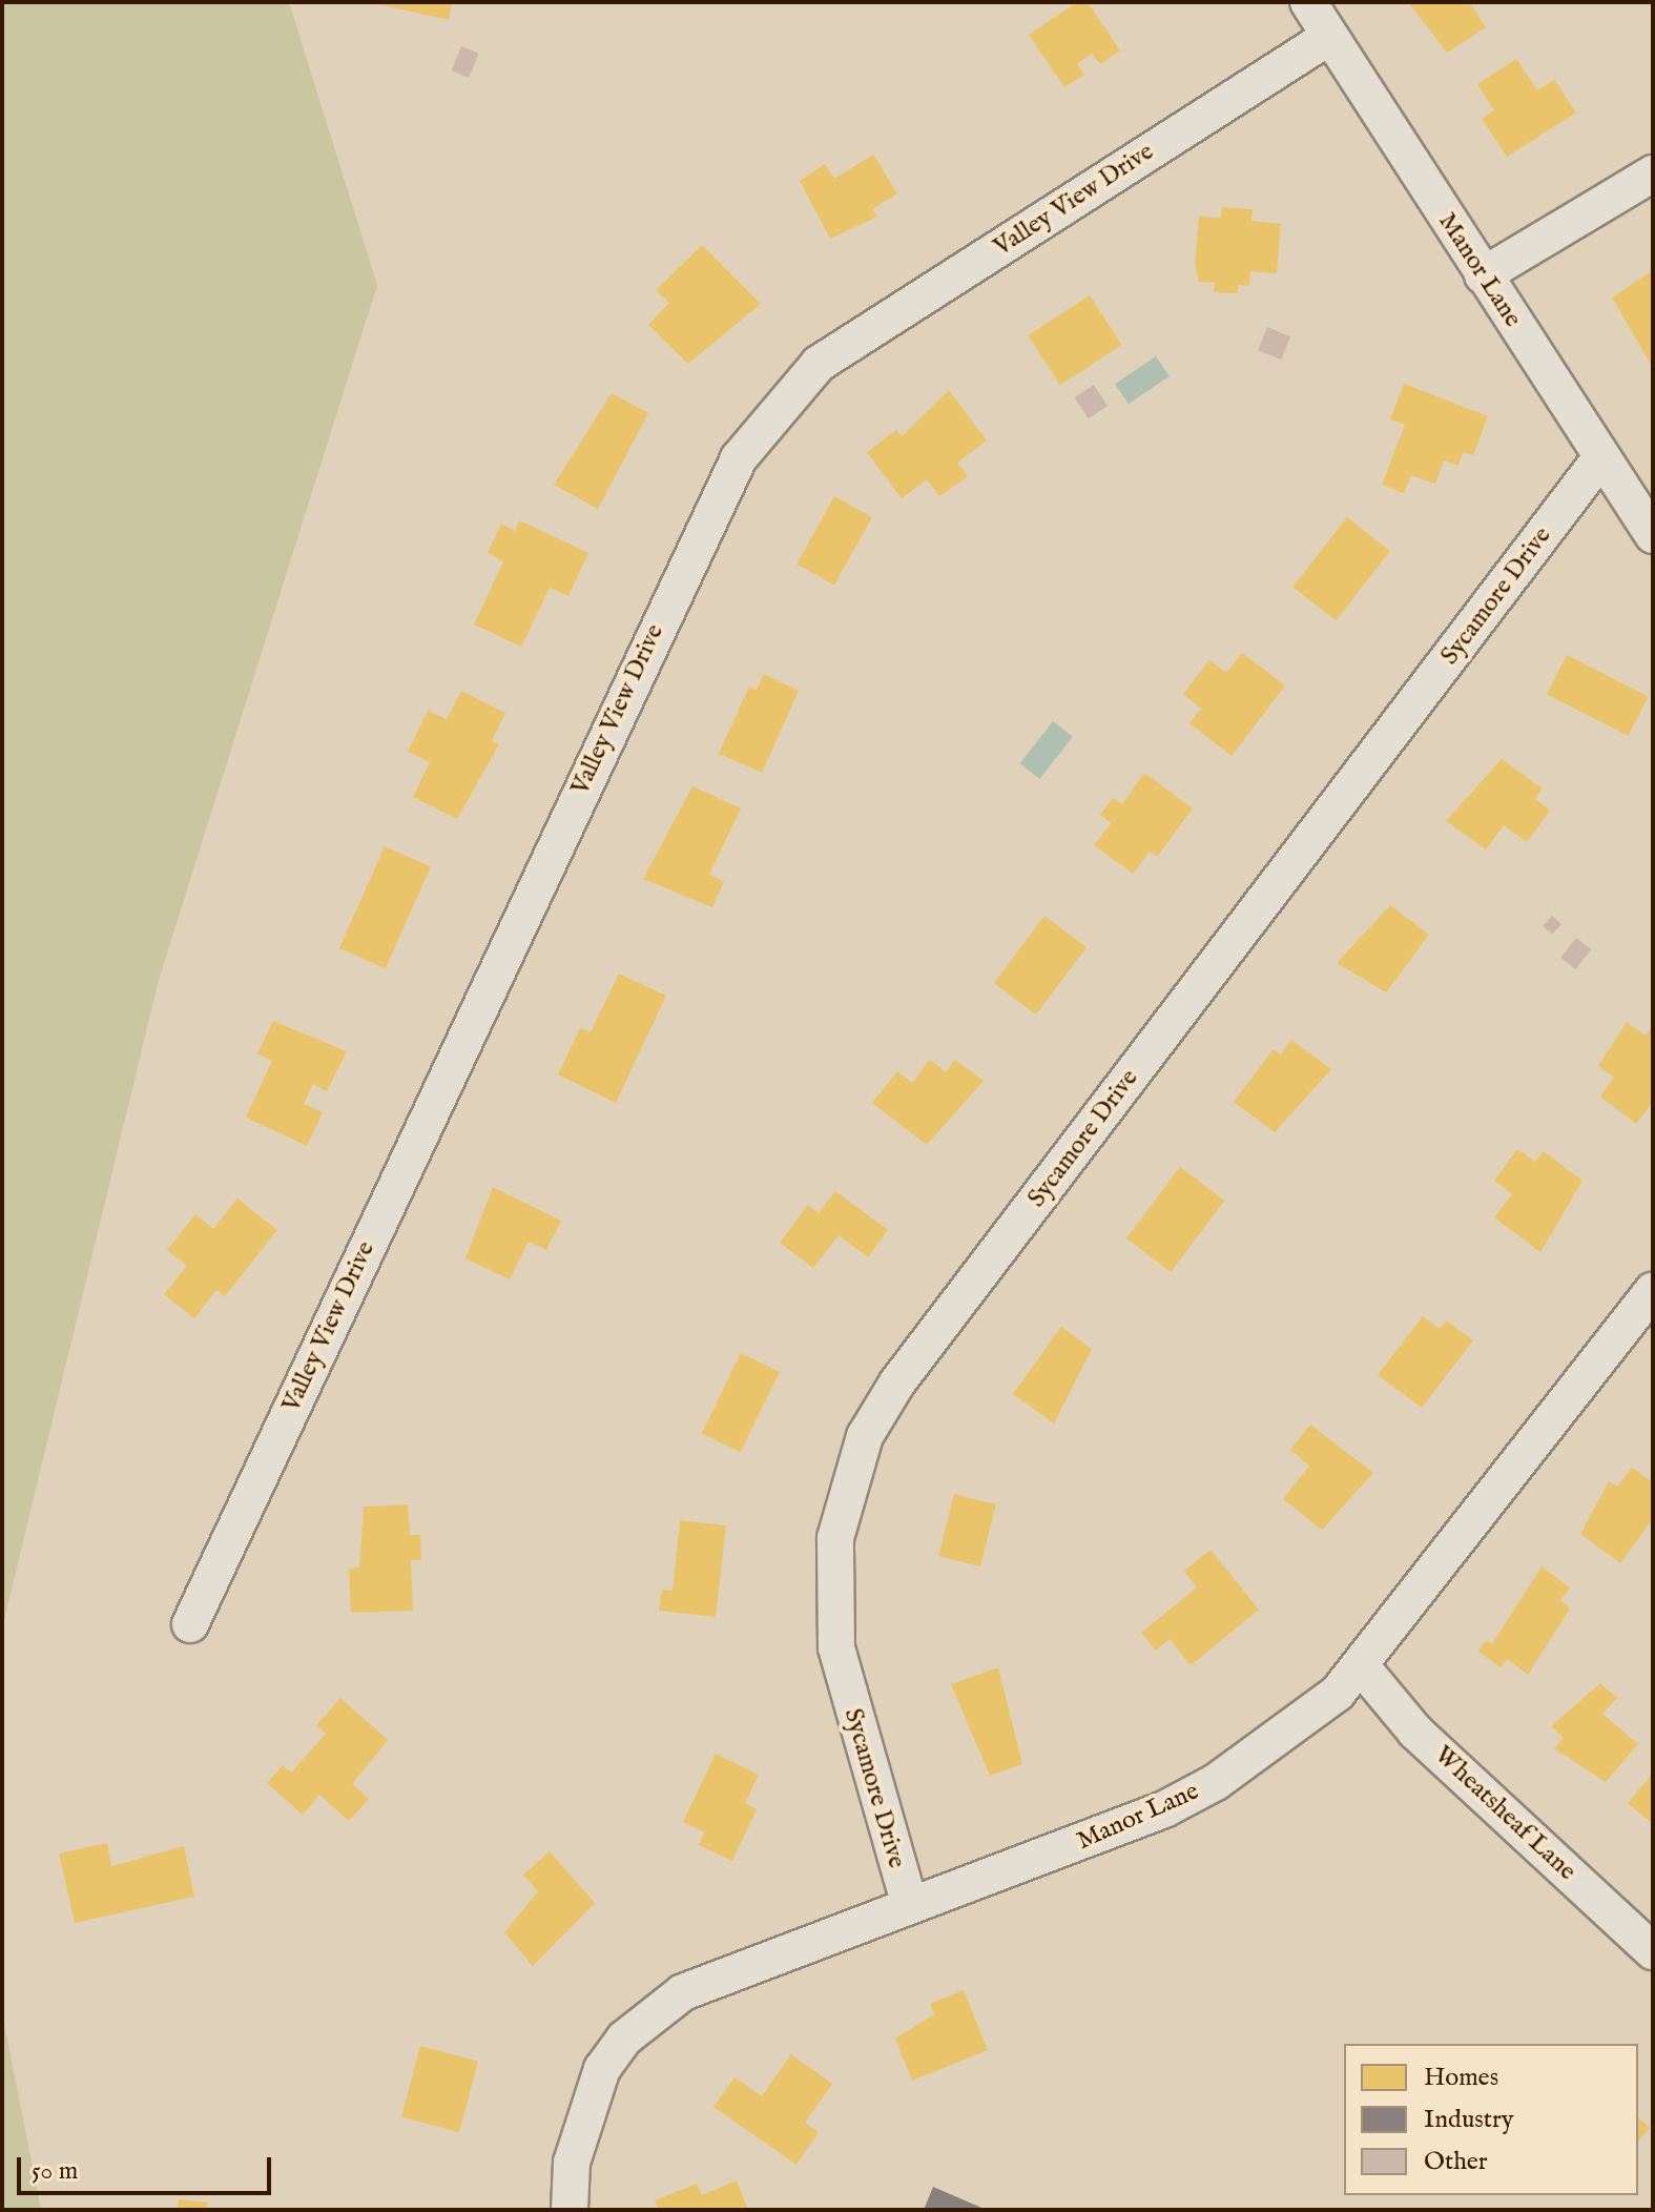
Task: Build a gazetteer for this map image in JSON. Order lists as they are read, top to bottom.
{
  "streets": {
    "street": [
      "Valley View Drive",
      "Manor Lane",
      "Sycamore Drive",
      "Wheatsheaf Lane"
    ]
  },
  "crossings": [
    ["Valley View Drive", "Manor Lane"],
    ["Manor Lane", "Sycamore Drive"],
    ["Manor Lane", "Wheatsheaf Lane"]
  ],
  "legend": ["Homes", "Industry", "Other"],
  "scale_bar": "50 m"
}
